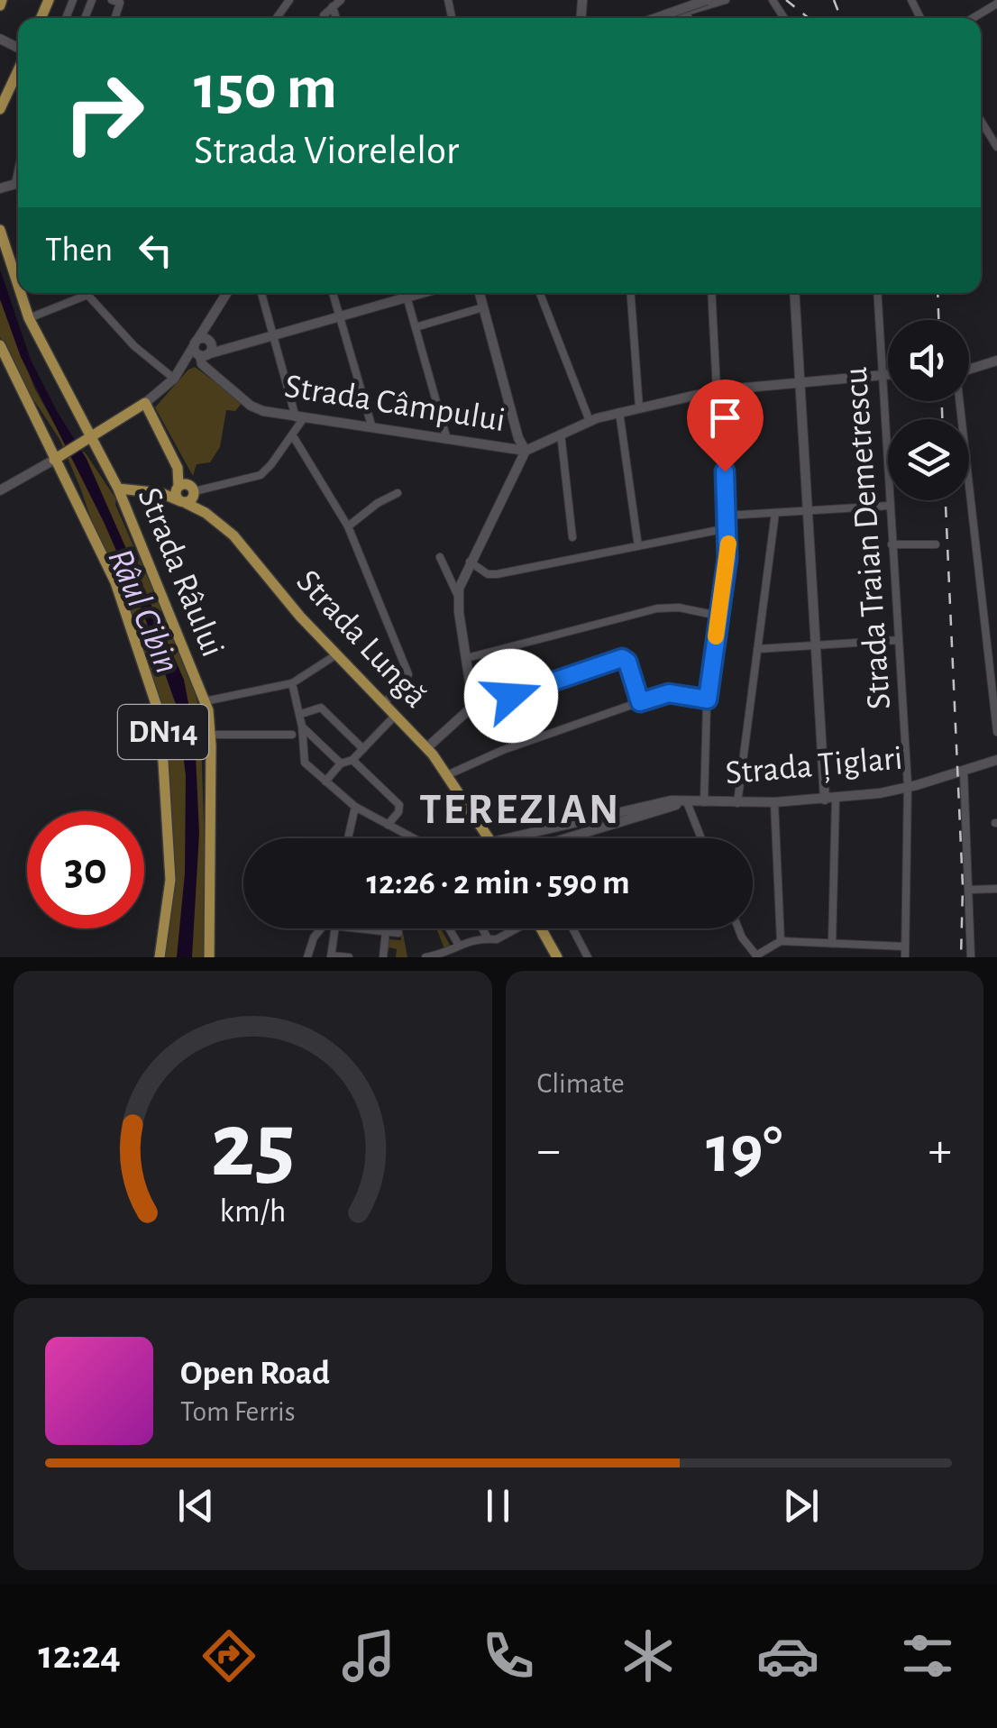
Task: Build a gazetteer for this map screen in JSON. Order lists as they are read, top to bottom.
{
  "streets": {
    "main road": ["Strada Râului", "Strada Lungă", "DN14"],
    "street": ["Strada Câmpului", "Strada Traian Demetrescu", "Strada Țiglari"]
  },
  "crossings": [
    ["Strada Câmpului", "Strada Traian Demetrescu"],
    ["Strada Traian Demetrescu", "Strada Țiglari"],
    ["Strada Râului", "Strada Lungă"]
  ],
  "districts": ["TEREZIAN"],
  "water": ["Râul Cibin"],
  "page": {
    "turn": ["150 m", "Strada Viorelelor"],
    "then": "Then",
    "limit": "30",
    "trip": "12:26 · 2 min · 590 m",
    "tile": "Climate",
    "heat": ["−", "19°", "+"],
    "song": ["Open Road", "Tom Ferris"],
    "tabs": "12:24",
    "gauge": ["25", "km/h"]
  }
}
